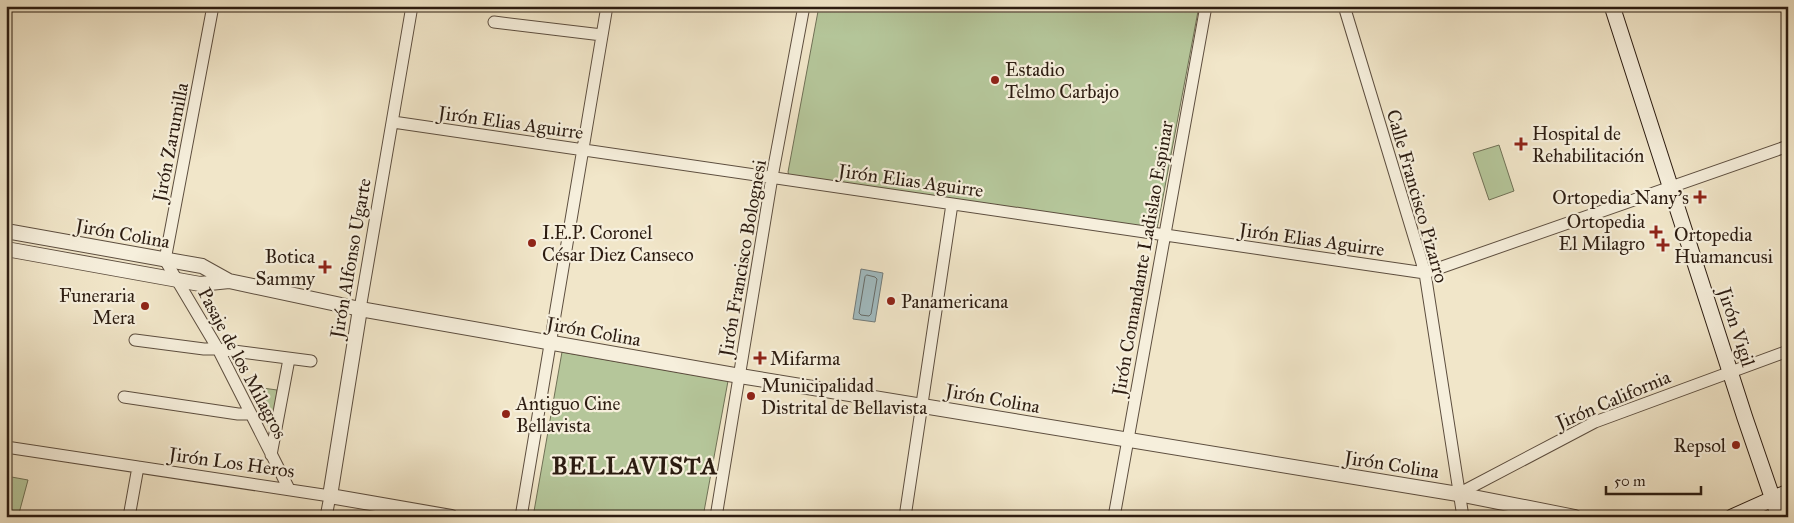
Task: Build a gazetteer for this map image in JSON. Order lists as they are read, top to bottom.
{
  "streets": {
    "main road": ["Jirón Vigil"],
    "street": [
      "Jirón Elias Aguirre",
      "Jirón Zarumilla",
      "Calle Francisco Pizarro",
      "Jirón Colina",
      "Jirón Alfonso Ugarte",
      "Jirón Francisco Bolognesi",
      "Jirón Comandante Ladislao Espinar",
      "Pasaje de los Milagros",
      "Jirón California",
      "Jirón Los Heros"
    ]
  },
  "crossings": [
    ["Jirón Elias Aguirre", "Calle Francisco Pizarro"],
    ["Jirón Elias Aguirre", "Jirón Alfonso Ugarte"],
    ["Jirón Elias Aguirre", "Jirón Francisco Bolognesi"],
    ["Jirón Elias Aguirre", "Jirón Comandante Ladislao Espinar"],
    ["Jirón Zarumilla", "Jirón Colina"],
    ["Calle Francisco Pizarro", "Jirón Colina"],
    ["Calle Francisco Pizarro", "Jirón California"],
    ["Jirón Colina", "Jirón Alfonso Ugarte"],
    ["Jirón Colina", "Jirón Francisco Bolognesi"],
    ["Jirón Colina", "Jirón Comandante Ladislao Espinar"],
    ["Jirón Colina", "Pasaje de los Milagros"],
    ["Jirón Colina", "Jirón California"],
    ["Jirón Alfonso Ugarte", "Jirón Los Heros"],
    ["Jirón Vigil", "Jirón California"],
    ["Pasaje de los Milagros", "Jirón Los Heros"]
  ],
  "districts": ["BELLAVISTA"],
  "places": {
    "other": [
      "Estadio Telmo Carbajo",
      "I.E.P. Coronel César Diez Canseco",
      "Panamericana",
      "Funeraria Mera",
      "Municipalidad Distrital de Bellavista",
      "Antiguo Cine Bellavista",
      "Repsol"
    ],
    "health": [
      "Hospital de Rehabilitación",
      "Ortopedia Nany's",
      "Ortopedia El Milagro",
      "Ortopedia Huamancusi",
      "Botica Sammy",
      "Mifarma"
    ]
  },
  "scale_bar": "50 m"
}
